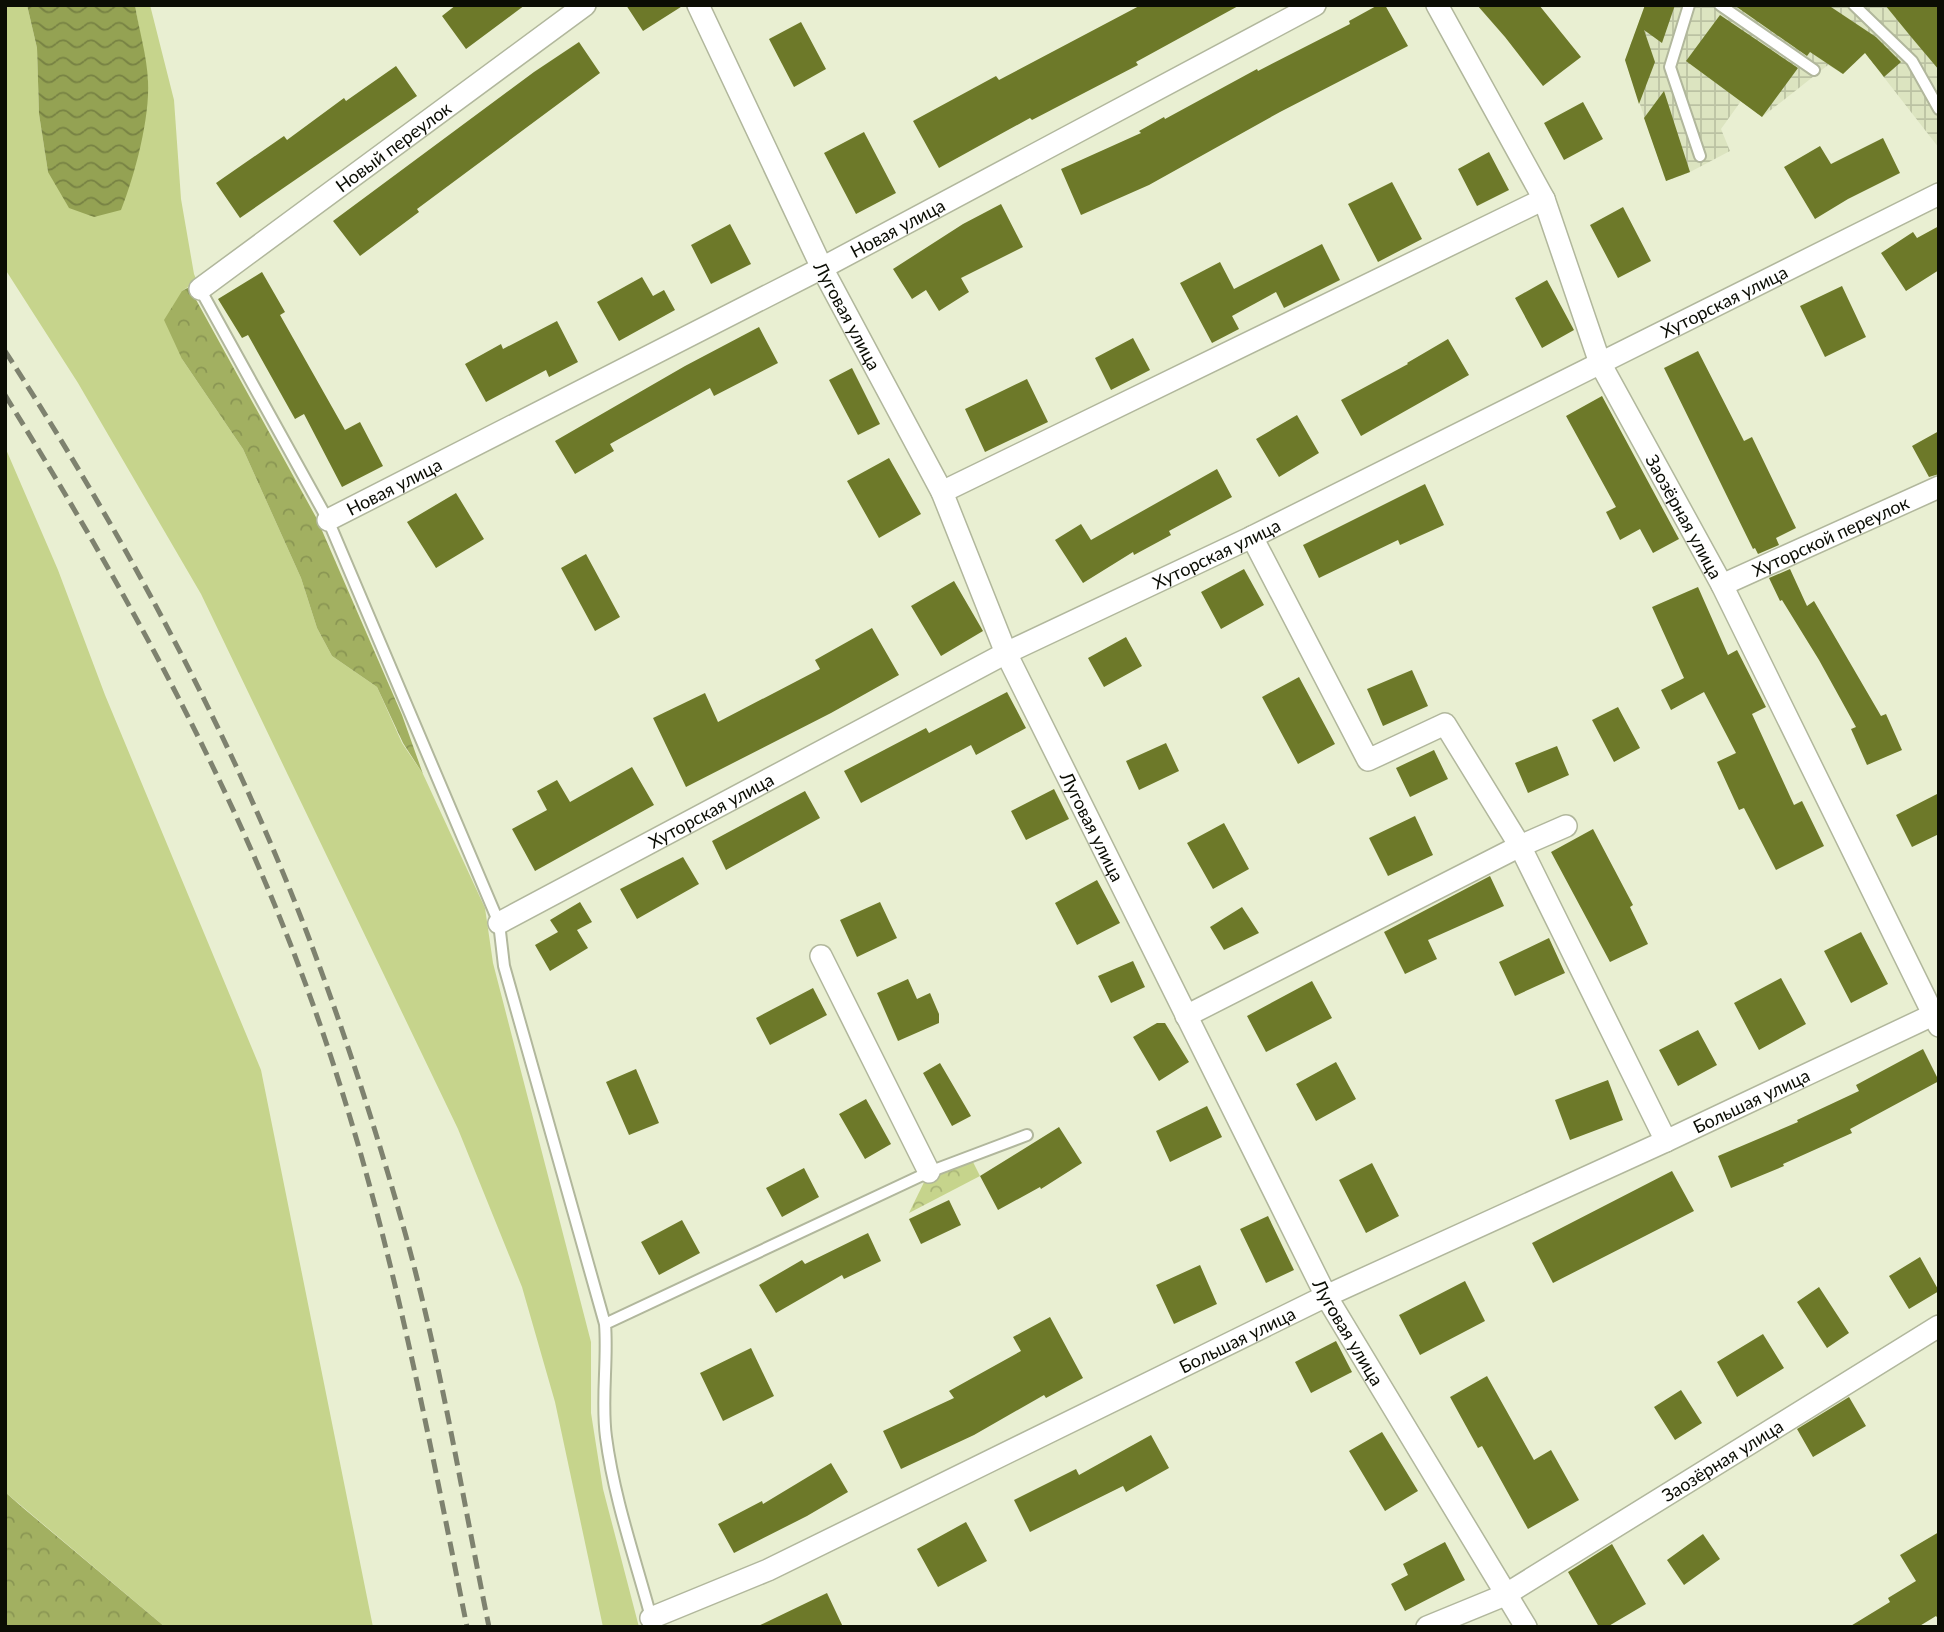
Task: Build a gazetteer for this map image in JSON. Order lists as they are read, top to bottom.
{
  "streets": {
    "street": [
      "Новый переулок",
      "Новая улица",
      "Хуторская улица",
      "Луговая улица",
      "Заозёрная улица",
      "Хуторской переулок",
      "Большая улица"
    ]
  },
  "crossings": [
    ["Новая улица", "Луговая улица"],
    ["Хуторская улица", "Луговая улица"],
    ["Хуторская улица", "Заозёрная улица"],
    ["Луговая улица", "Заозёрная улица"],
    ["Луговая улица", "Большая улица"],
    ["Заозёрная улица", "Хуторской переулок"],
    ["Заозёрная улица", "Большая улица"]
  ]
}
